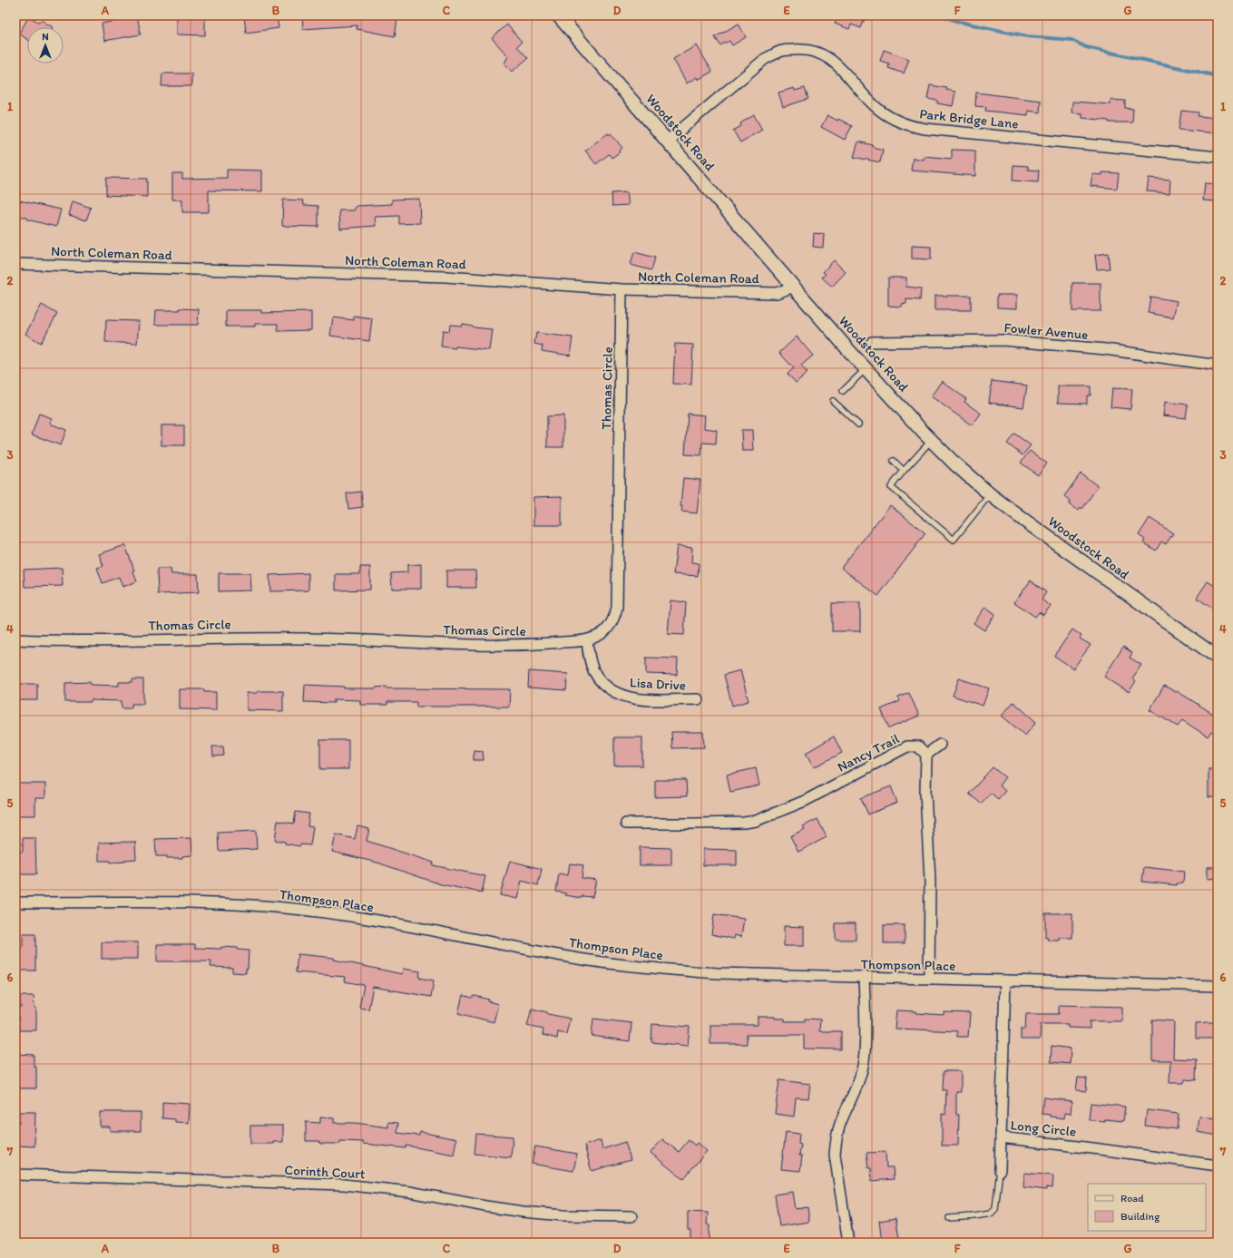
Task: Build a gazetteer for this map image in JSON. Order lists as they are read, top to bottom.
{
  "streets": {
    "street": [
      "Park Bridge Lane",
      "Woodstock Road",
      "North Coleman Road",
      "Fowler Avenue",
      "Thomas Circle",
      "Lisa Drive",
      "Nancy Trail",
      "Thompson Place",
      "Long Circle",
      "Corinth Court"
    ]
  },
  "crossings": [
    ["Park Bridge Lane", "Woodstock Road"],
    ["Woodstock Road", "North Coleman Road"],
    ["North Coleman Road", "Thomas Circle"],
    ["Thomas Circle", "Lisa Drive"],
    ["Thompson Place", "Long Circle"]
  ],
  "legend": ["Road", "Building"],
  "north": "top",
  "grid": {
    "columns": [
      "A",
      "B",
      "C",
      "D",
      "E",
      "F",
      "G"
    ],
    "rows": [
      "1",
      "2",
      "3",
      "4",
      "5",
      "6",
      "7"
    ]
  }
}
